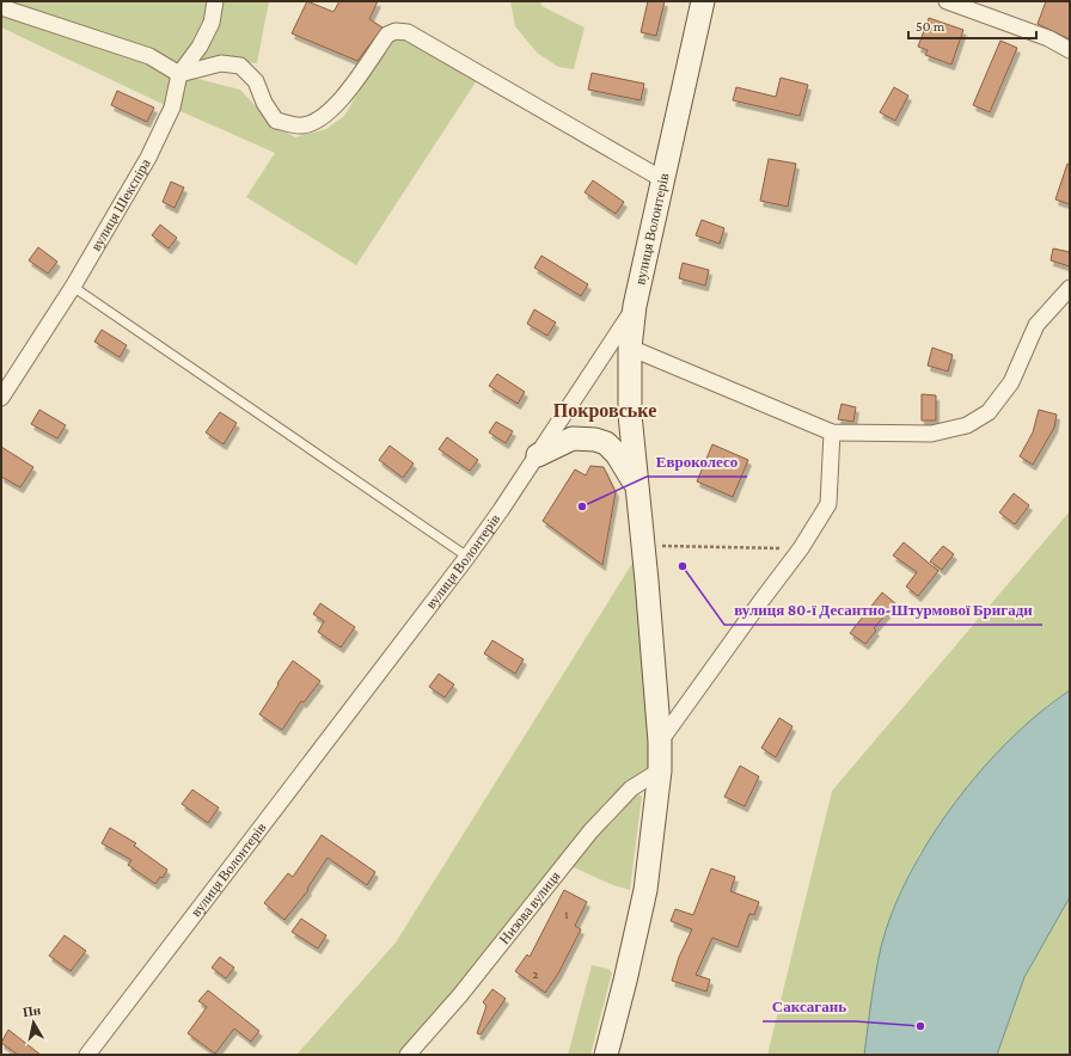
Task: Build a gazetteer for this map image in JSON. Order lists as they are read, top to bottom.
{
  "streets": {
    "street": ["вулиця Шекспіра", "вулиця Волонтерів", "Низова вулиця"]
  },
  "districts": ["Покровське"],
  "places": ["Евроколесо", "вулиця 80-ї Десантно-Штурмової Бригади", "Саксагань"],
  "house_numbers": ["1", "2"],
  "scale_bar": "50 m",
  "north": "top"
}
